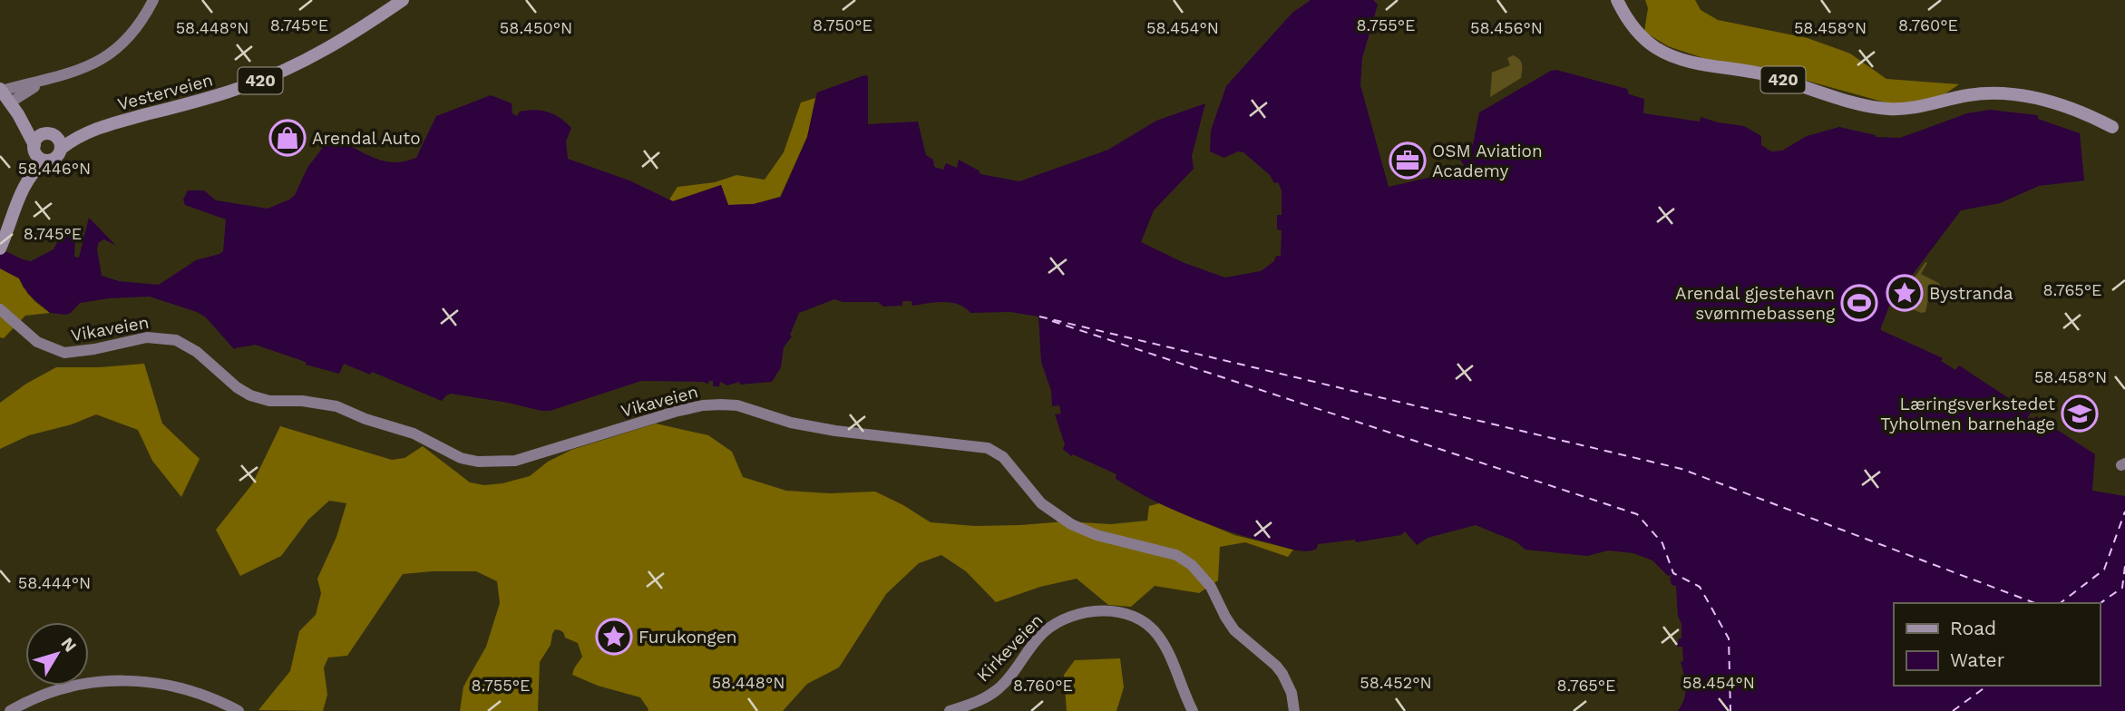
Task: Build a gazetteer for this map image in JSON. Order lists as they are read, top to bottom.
{
  "streets": {
    "main road": [
      "420",
      "Vesterveien",
      "Vikaveien",
      "Kirkeveien"
    ]
  },
  "crossings": [
    ["420", "Vesterveien"]
  ],
  "places": {
    "shop": ["Arendal Auto"],
    "office": ["OSM Aviation Academy"],
    "place": ["Bystranda", "Furukongen"],
    "sports": ["Arendal gjestehavn svømmebasseng"],
    "school or university": ["Læringsverkstedet Tyholmen barnehage"]
  },
  "legend": ["Road", "Water"],
  "north": "top right",
  "coordinates": [
    "8.745°E",
    "8.750°E",
    "8.755°E",
    "8.760°E",
    "58.448°N",
    "58.450°N",
    "58.454°N",
    "58.456°N",
    "58.458°N",
    "58.446°N",
    "8.765°E",
    "58.444°N",
    "58.452°N"
  ]
}
